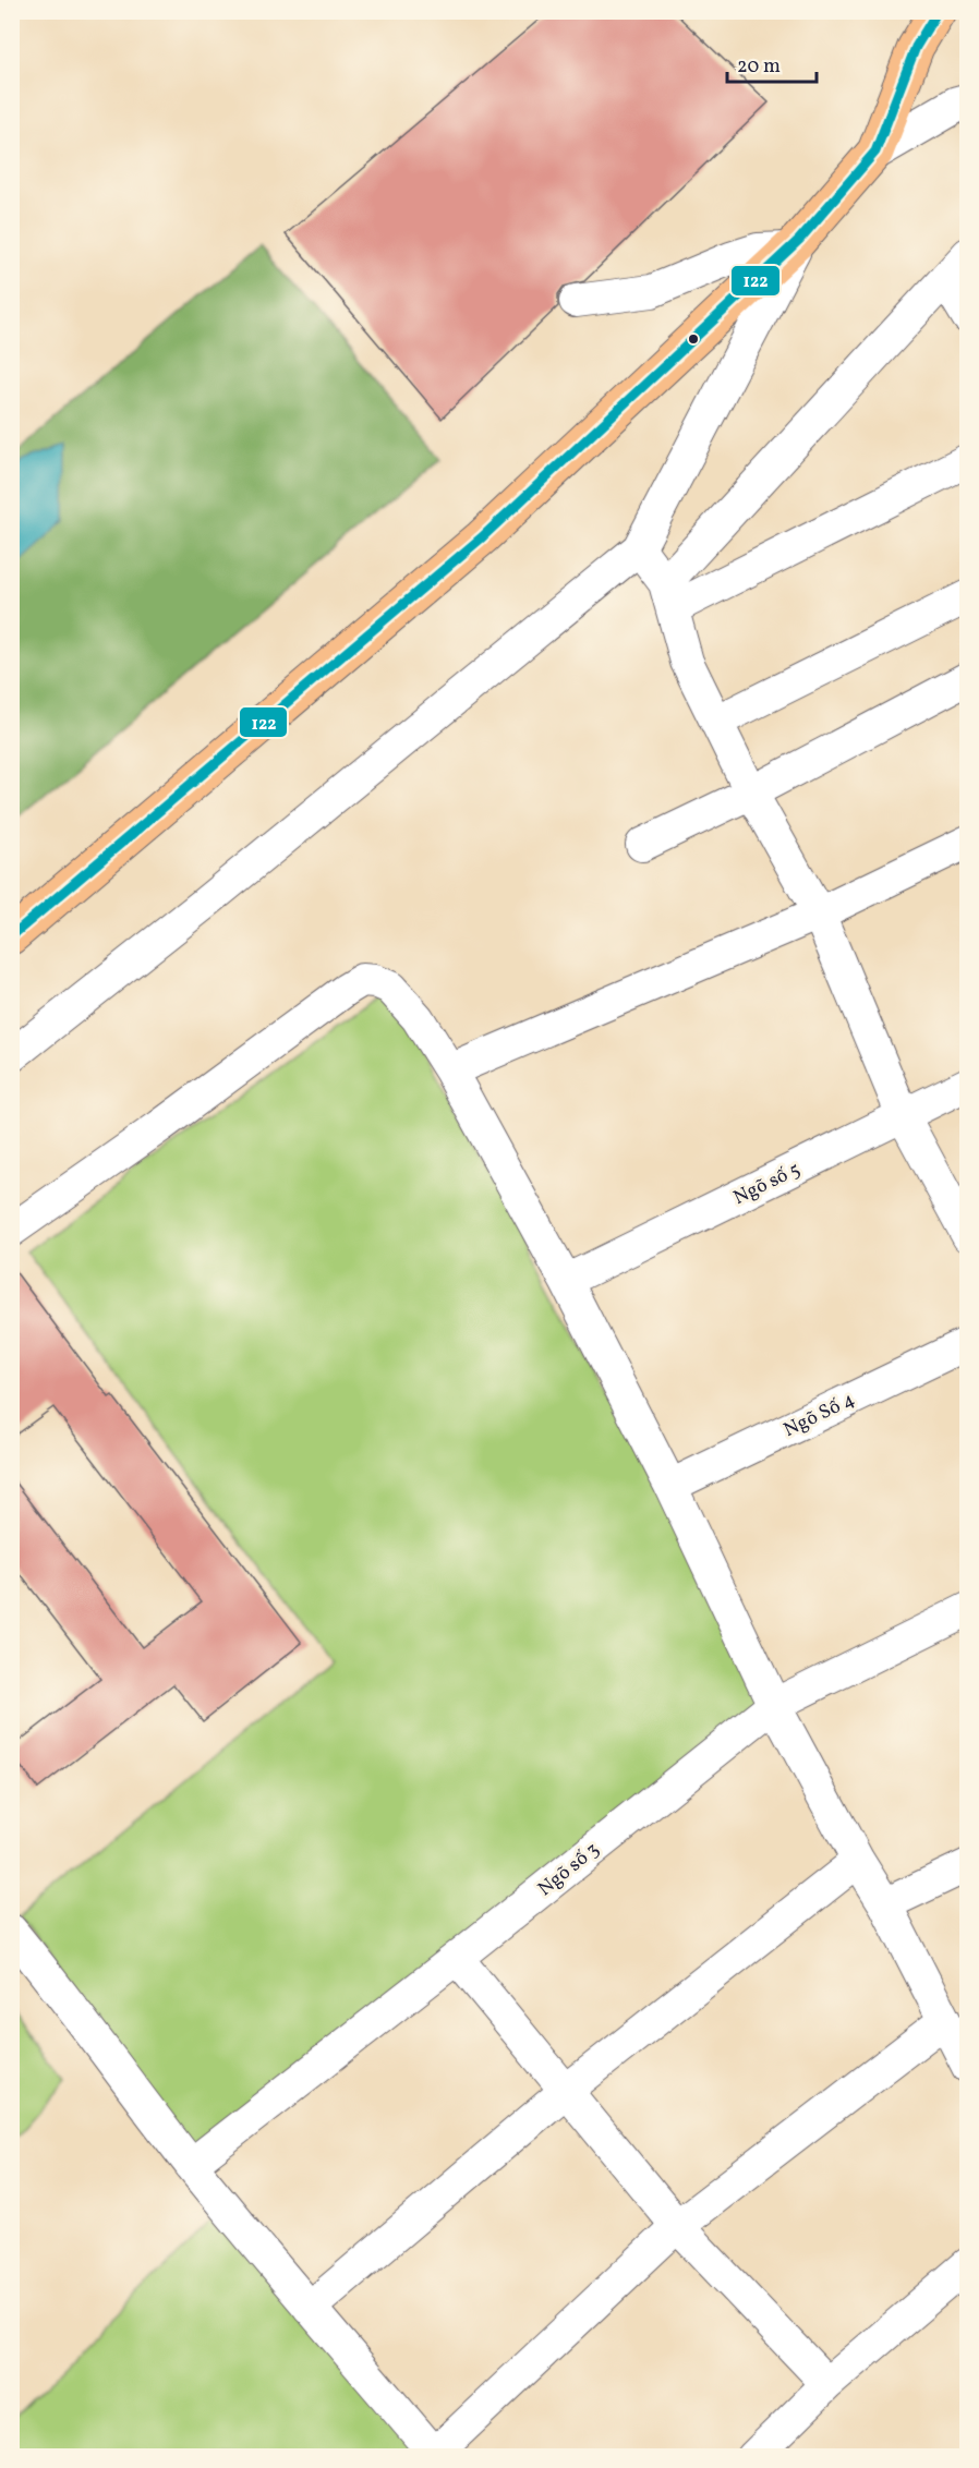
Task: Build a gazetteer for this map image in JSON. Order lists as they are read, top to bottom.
{
  "streets": {
    "street": ["Ngõ số 5", "Ngõ Số 4", "Ngõ số 3"]
  },
  "lines": ["transit line 122"],
  "scale_bar": "20 m"
}
